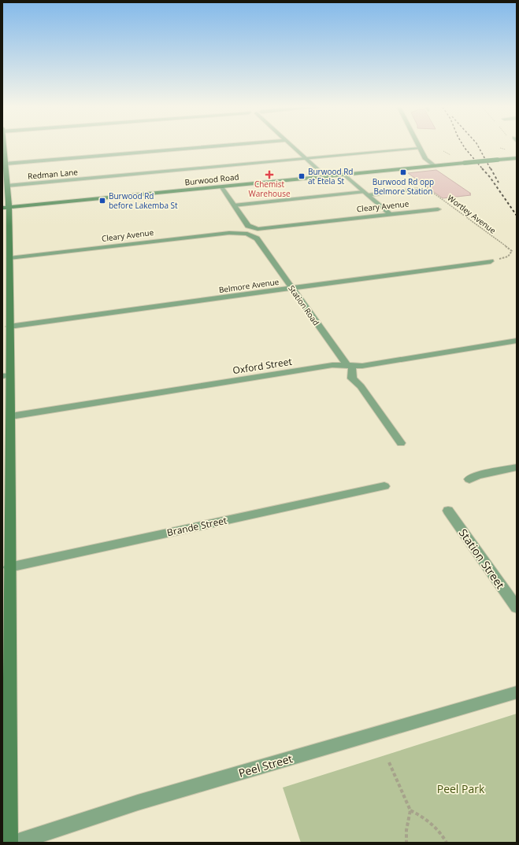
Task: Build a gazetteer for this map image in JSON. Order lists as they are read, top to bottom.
{
  "streets": {
    "main road": ["Burwood Road"],
    "street": [
      "Cleary Avenue",
      "Belmore Avenue",
      "Station Road",
      "Oxford Street",
      "Brande Street",
      "Station Street",
      "Peel Street"
    ],
    "lane": ["Redman Lane"],
    "path": ["Wortley Avenue"]
  },
  "crossings": [
    ["Cleary Avenue", "Station Road"],
    ["Wortley Avenue", "Belmore Avenue"],
    ["Belmore Avenue", "Station Road"],
    ["Station Road", "Oxford Street"]
  ],
  "parks": ["Peel Park"],
  "places": {
    "transit": ["Burwood Rd opp Belmore Station", "Burwood Rd at Etela St", "Burwood Rd before Lakemba St"],
    "health": ["Chemist Warehouse"]
  }
}
